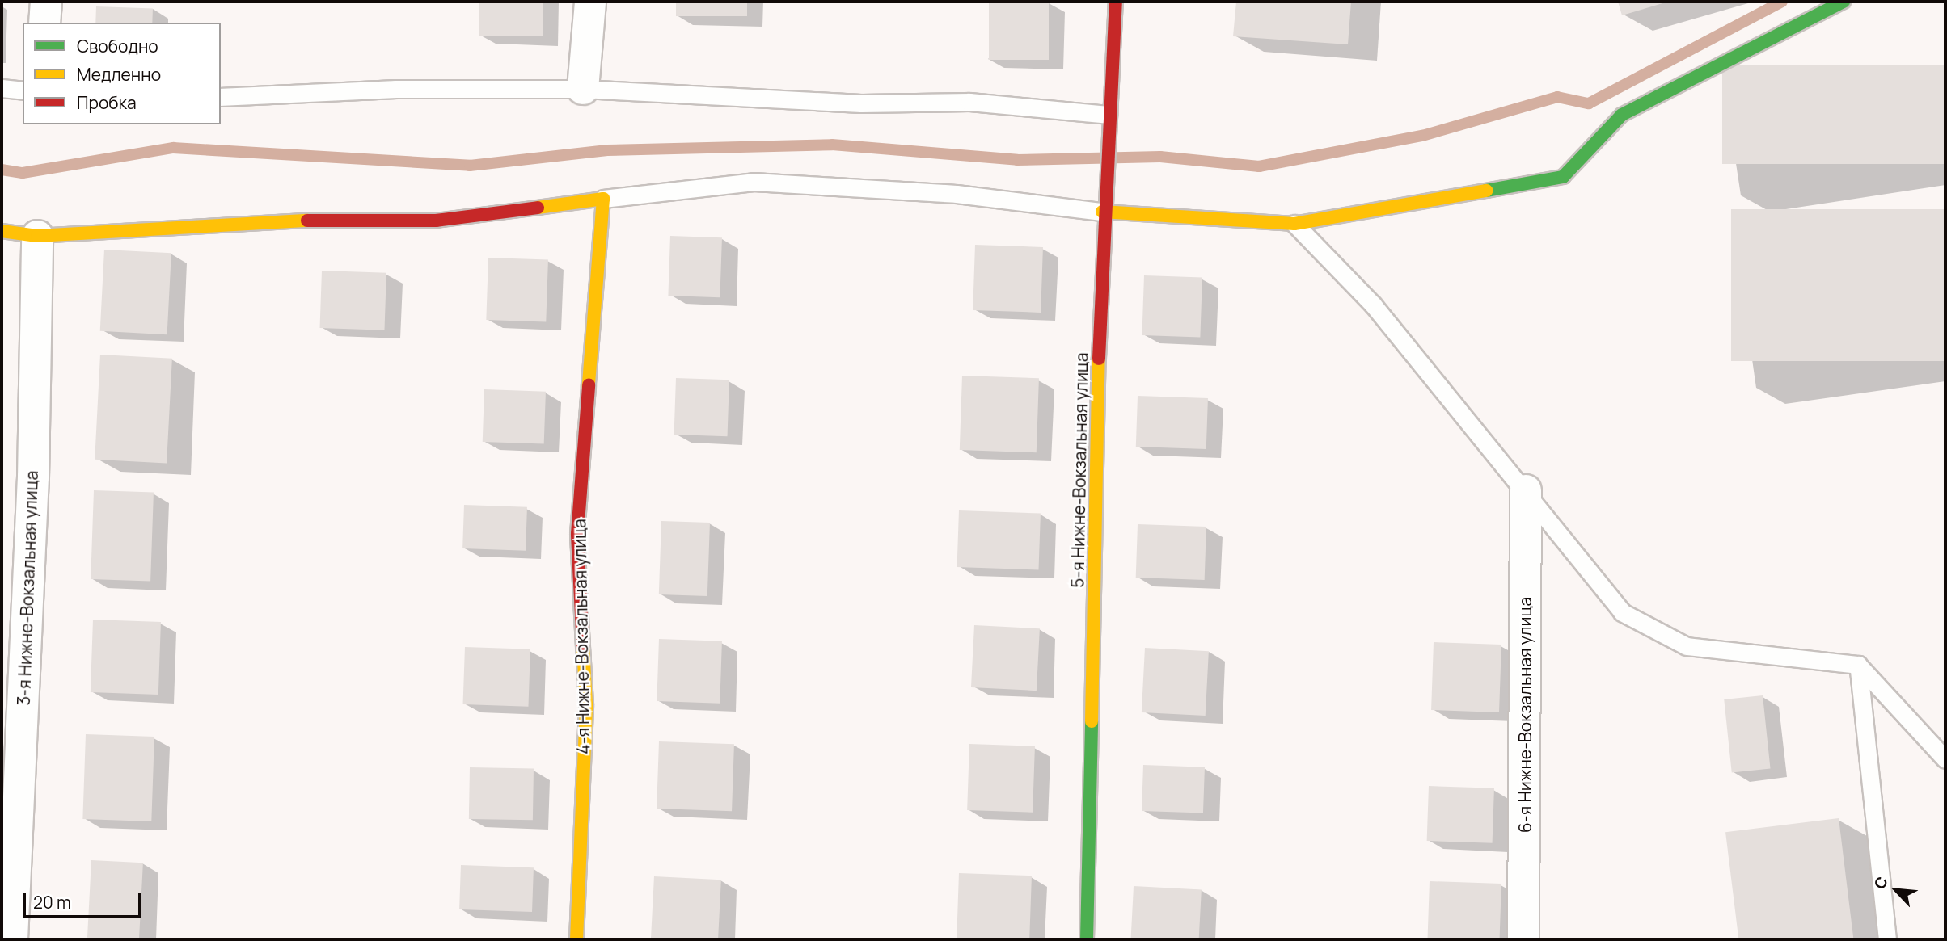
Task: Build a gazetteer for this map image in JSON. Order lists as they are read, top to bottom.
{
  "streets": {
    "street": [
      "5-я Нижне-Вокзальная улица",
      "3-я Нижне-Вокзальная улица",
      "4-я Нижне-Вокзальная улица",
      "6-я Нижне-Вокзальная улица"
    ]
  },
  "legend": ["Свободно", "Медленно", "Пробка"],
  "scale_bar": "20 m",
  "north": "top left"
}
